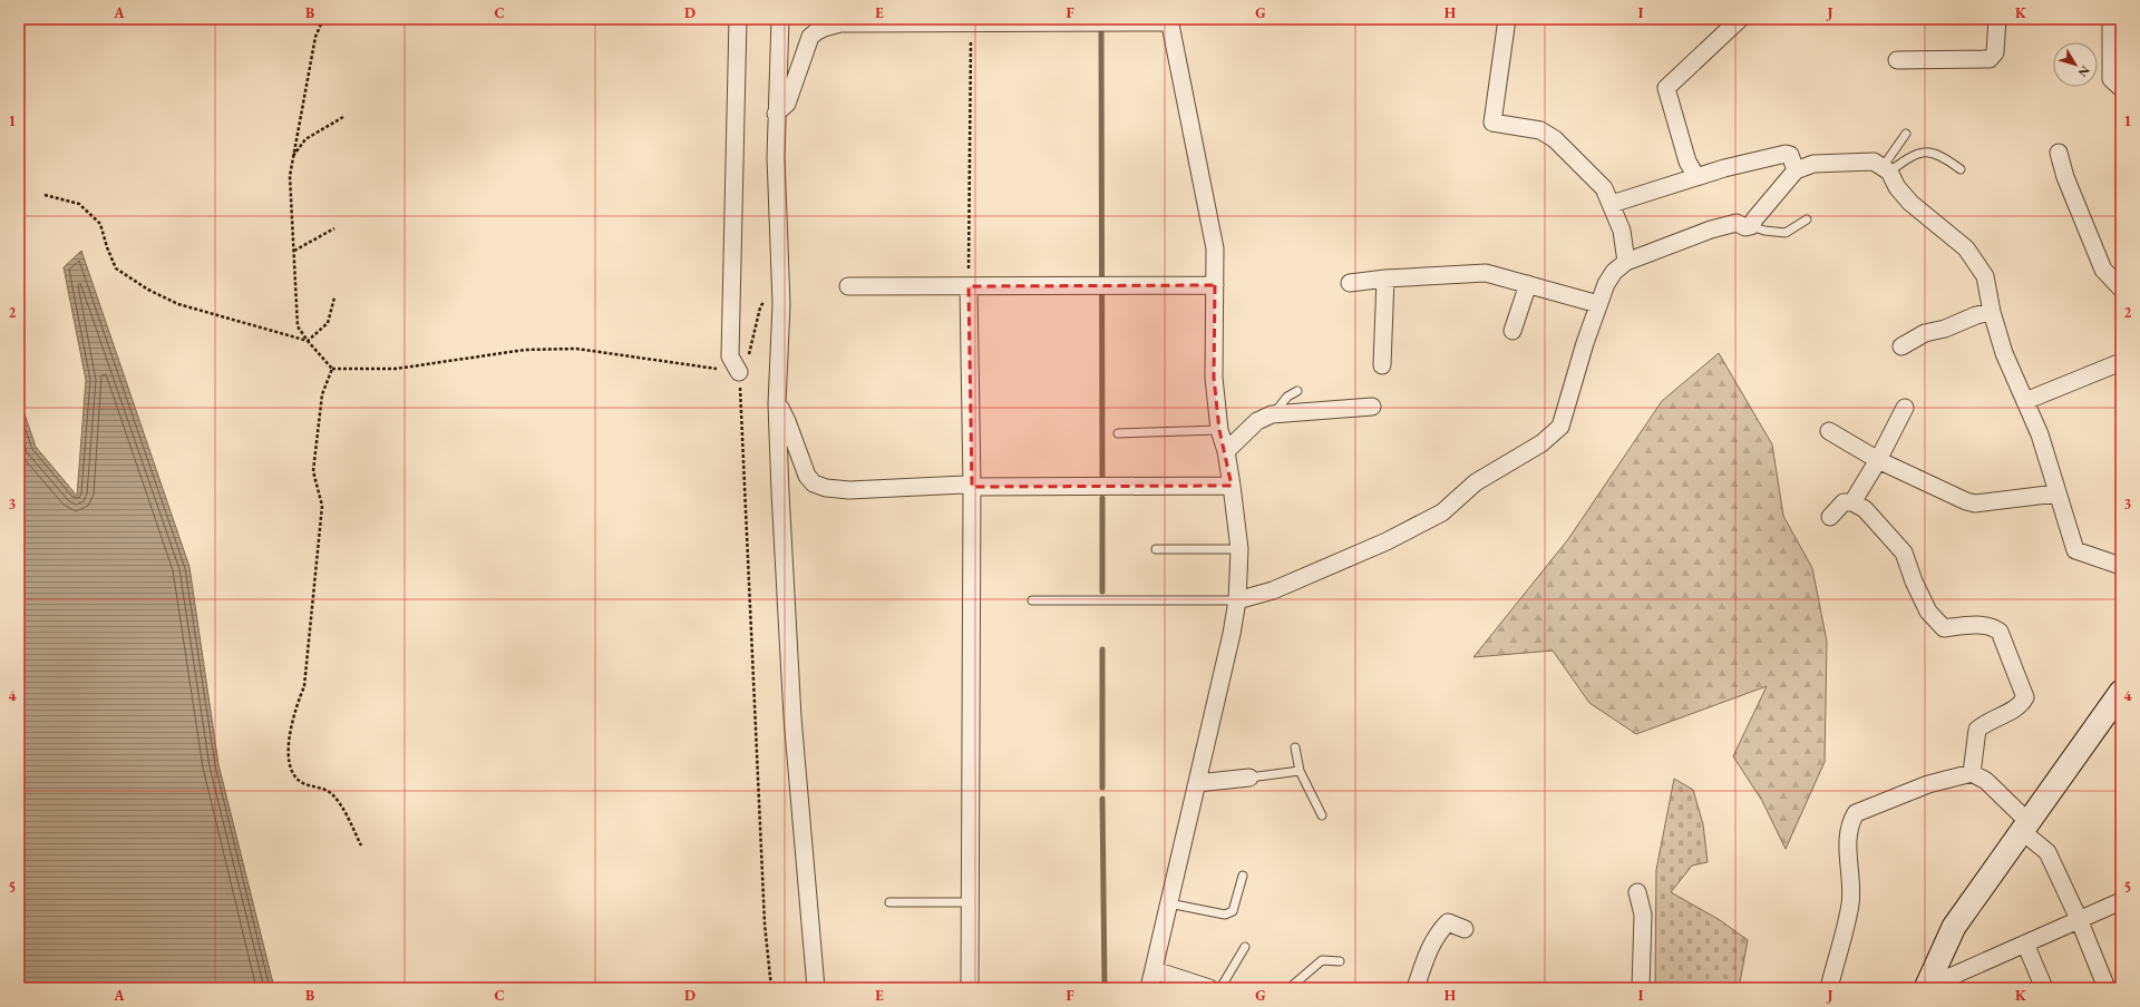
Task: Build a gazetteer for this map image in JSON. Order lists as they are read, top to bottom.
{
  "north": "bottom right",
  "grid": {
    "columns": [
      "A",
      "B",
      "C",
      "D",
      "E",
      "F",
      "G",
      "H",
      "I",
      "J",
      "K"
    ],
    "rows": [
      "1",
      "2",
      "3",
      "4",
      "5"
    ]
  }
}
